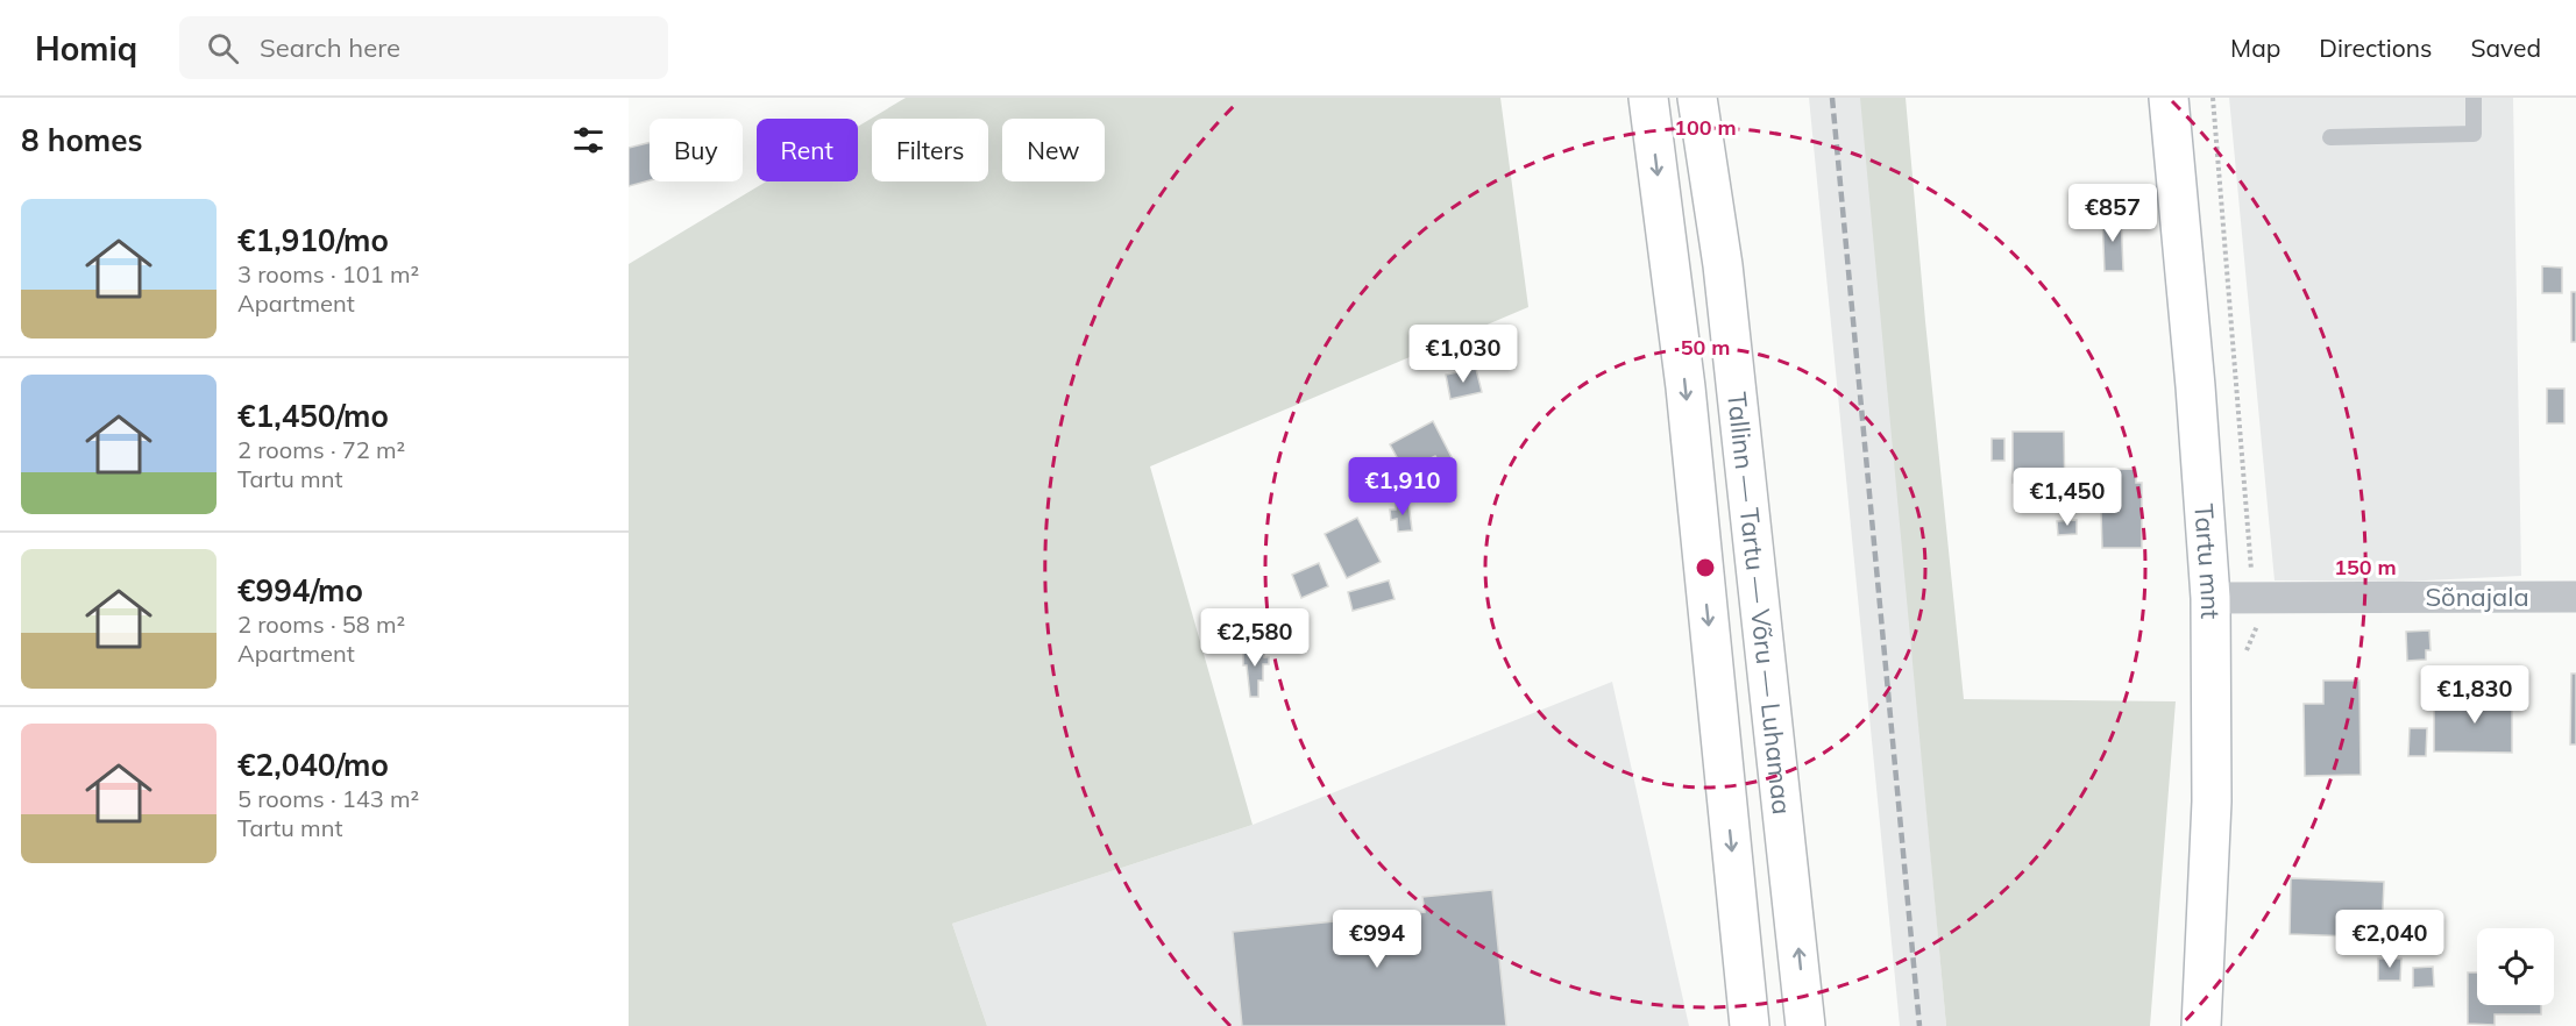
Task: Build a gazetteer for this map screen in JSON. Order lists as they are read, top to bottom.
{
  "streets": {
    "main road": ["Tartu mnt", "Tallinn — Tartu — Võru — Luhamaa"],
    "street": ["Sõnajala"]
  },
  "crossings": [
    ["Tartu mnt", "Sõnajala"]
  ],
  "page": {
    "header": "Homiq",
    "search": "Search here",
    "nav": ["Map", "Directions", "Saved"],
    "heading": "8 homes",
    "chip": [
      "Buy",
      "Rent",
      "Filters",
      "New"
    ],
    "list": [
      {
        "name": "€1,910/mo",
        "note": "3 rooms · 101 m² · Apartment"
      },
      {
        "name": "€1,450/mo",
        "note": "2 rooms · 72 m² · Tartu mnt"
      },
      {
        "name": "€994/mo",
        "note": "2 rooms · 58 m² · Apartment"
      },
      {
        "name": "€2,040/mo",
        "note": "5 rooms · 143 m² · Tartu mnt"
      }
    ],
    "price": [
      "€857",
      "€1,030",
      "€1,910",
      "€1,450",
      "€2,580",
      "€1,830",
      "€994",
      "€2,040"
    ]
  },
  "rings": ["100 m", "50 m", "150 m"]
}
